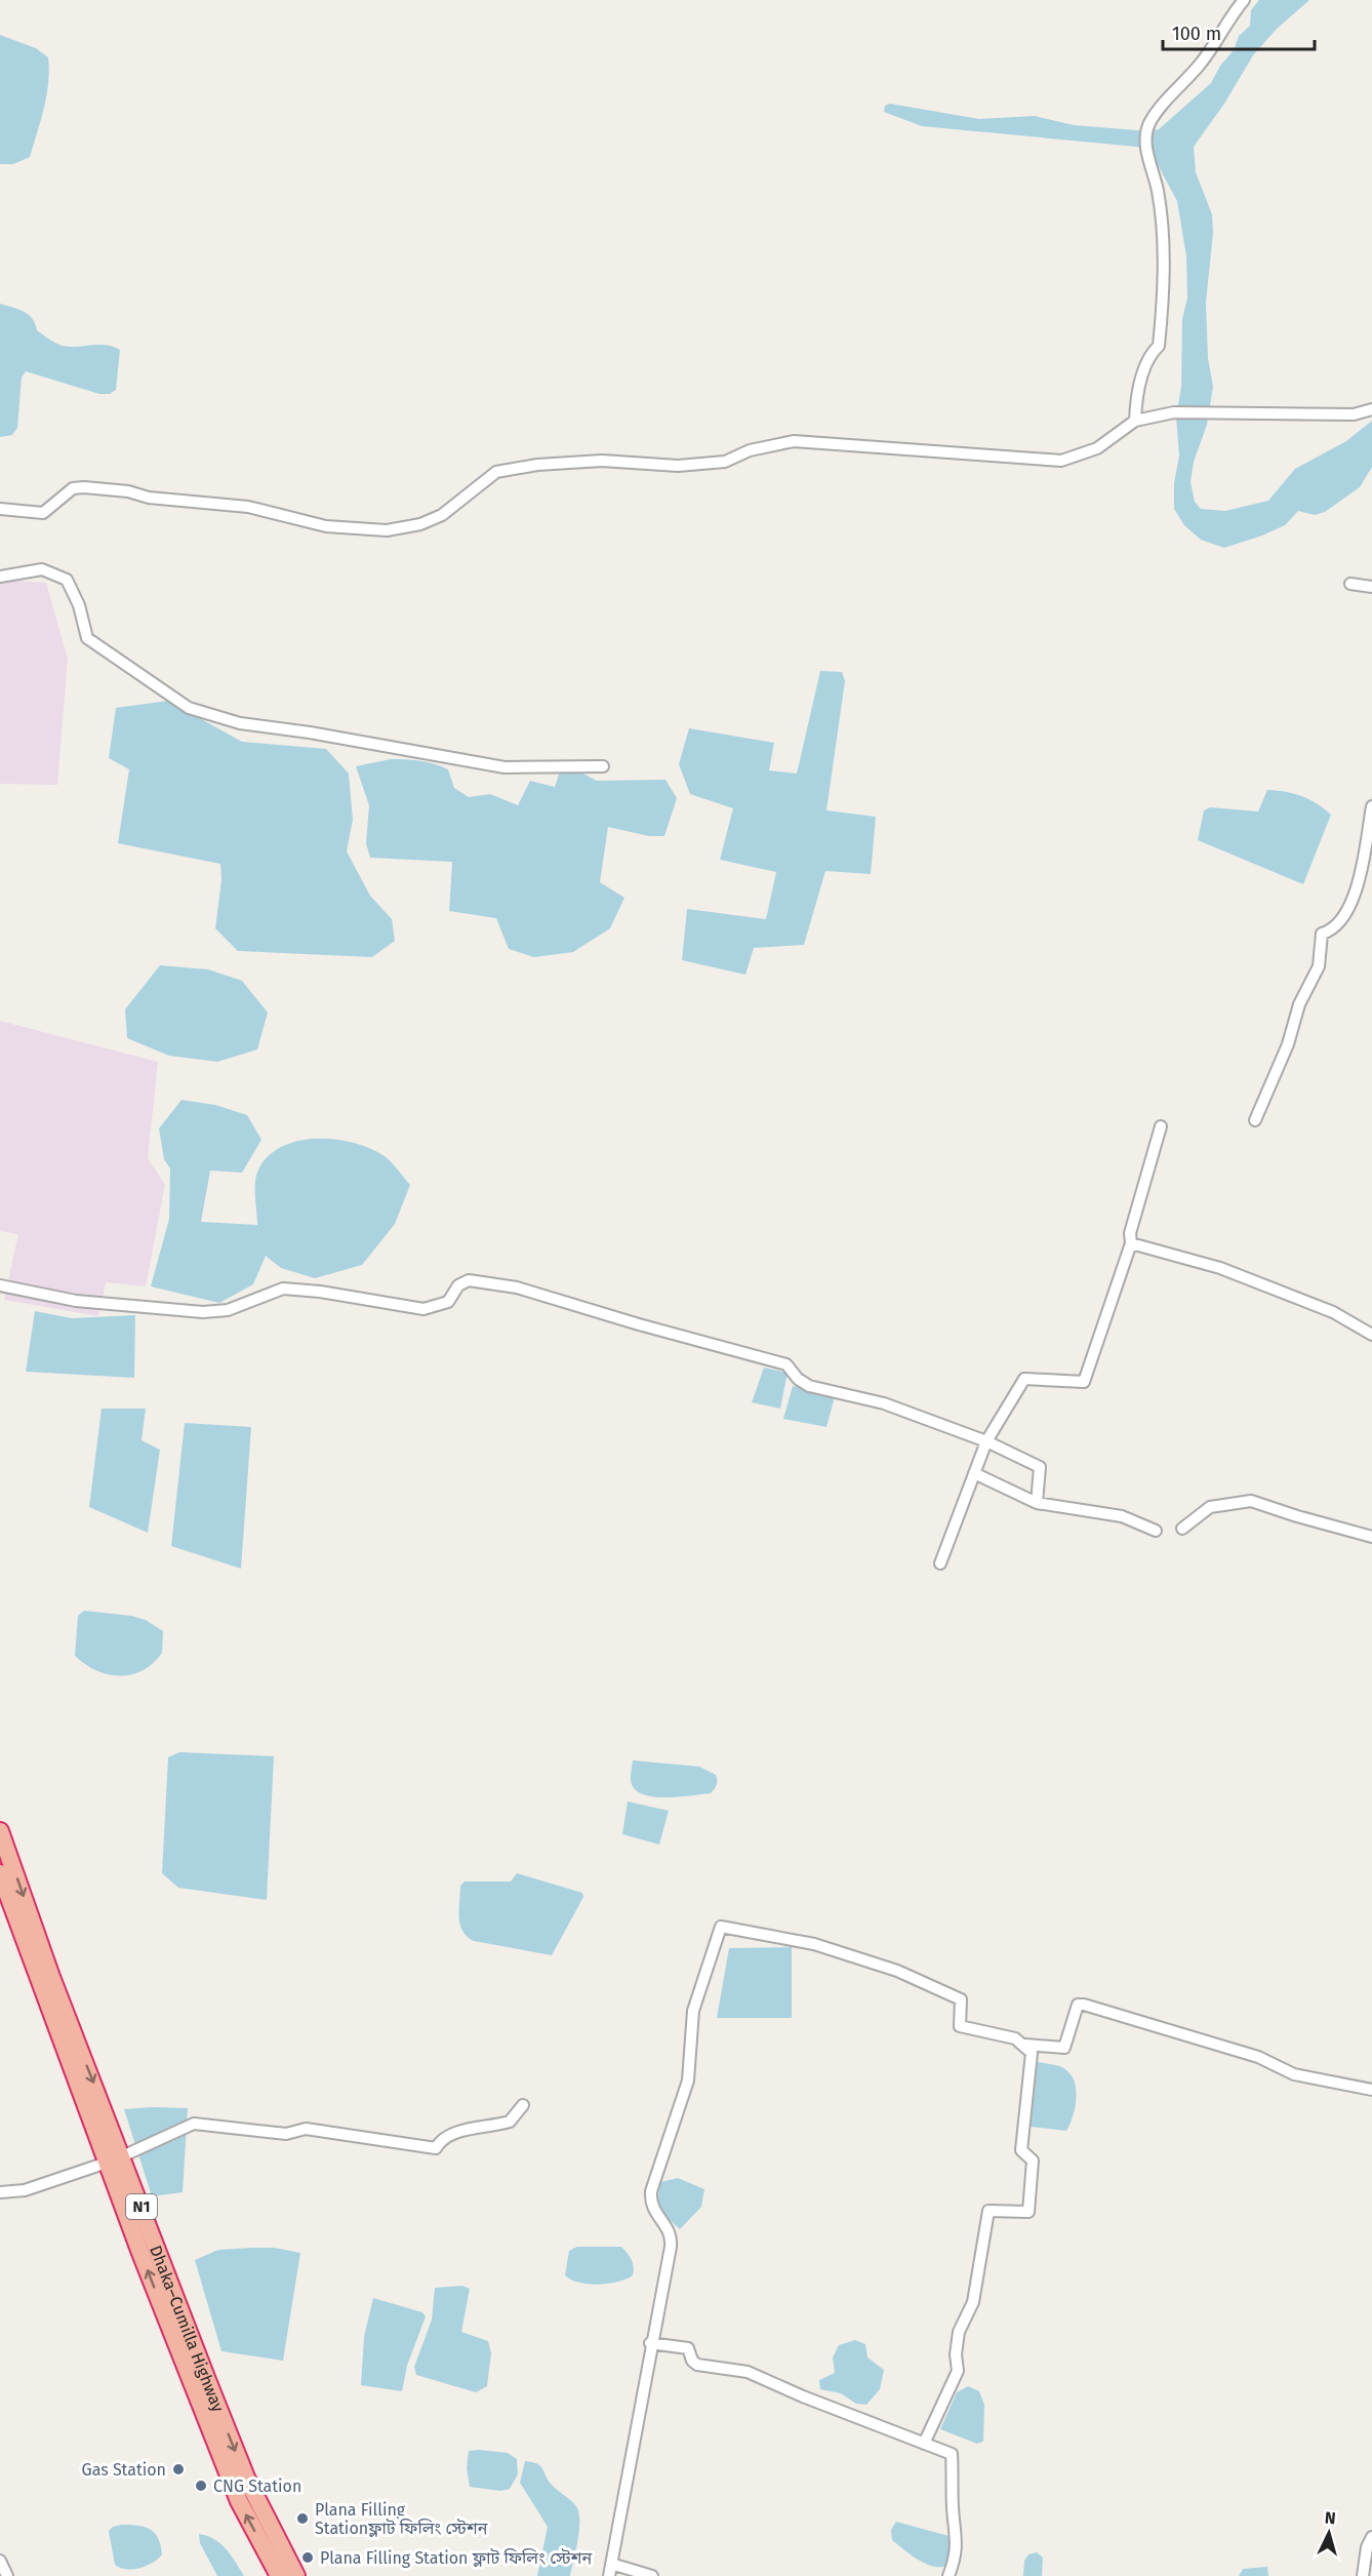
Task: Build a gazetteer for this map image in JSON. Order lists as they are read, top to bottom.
{
  "streets": {
    "highway": ["N1", "Dhaka–Cumilla Highway"]
  },
  "places": [
    "Gas Station",
    "CNG Station",
    "Plana Filling Stationফ্লাট ফিলিং স্টেশন",
    "Plana Filling Station ফ্লাট ফিলিং স্টেশন"
  ],
  "scale_bar": "100 m",
  "north": "top"
}
